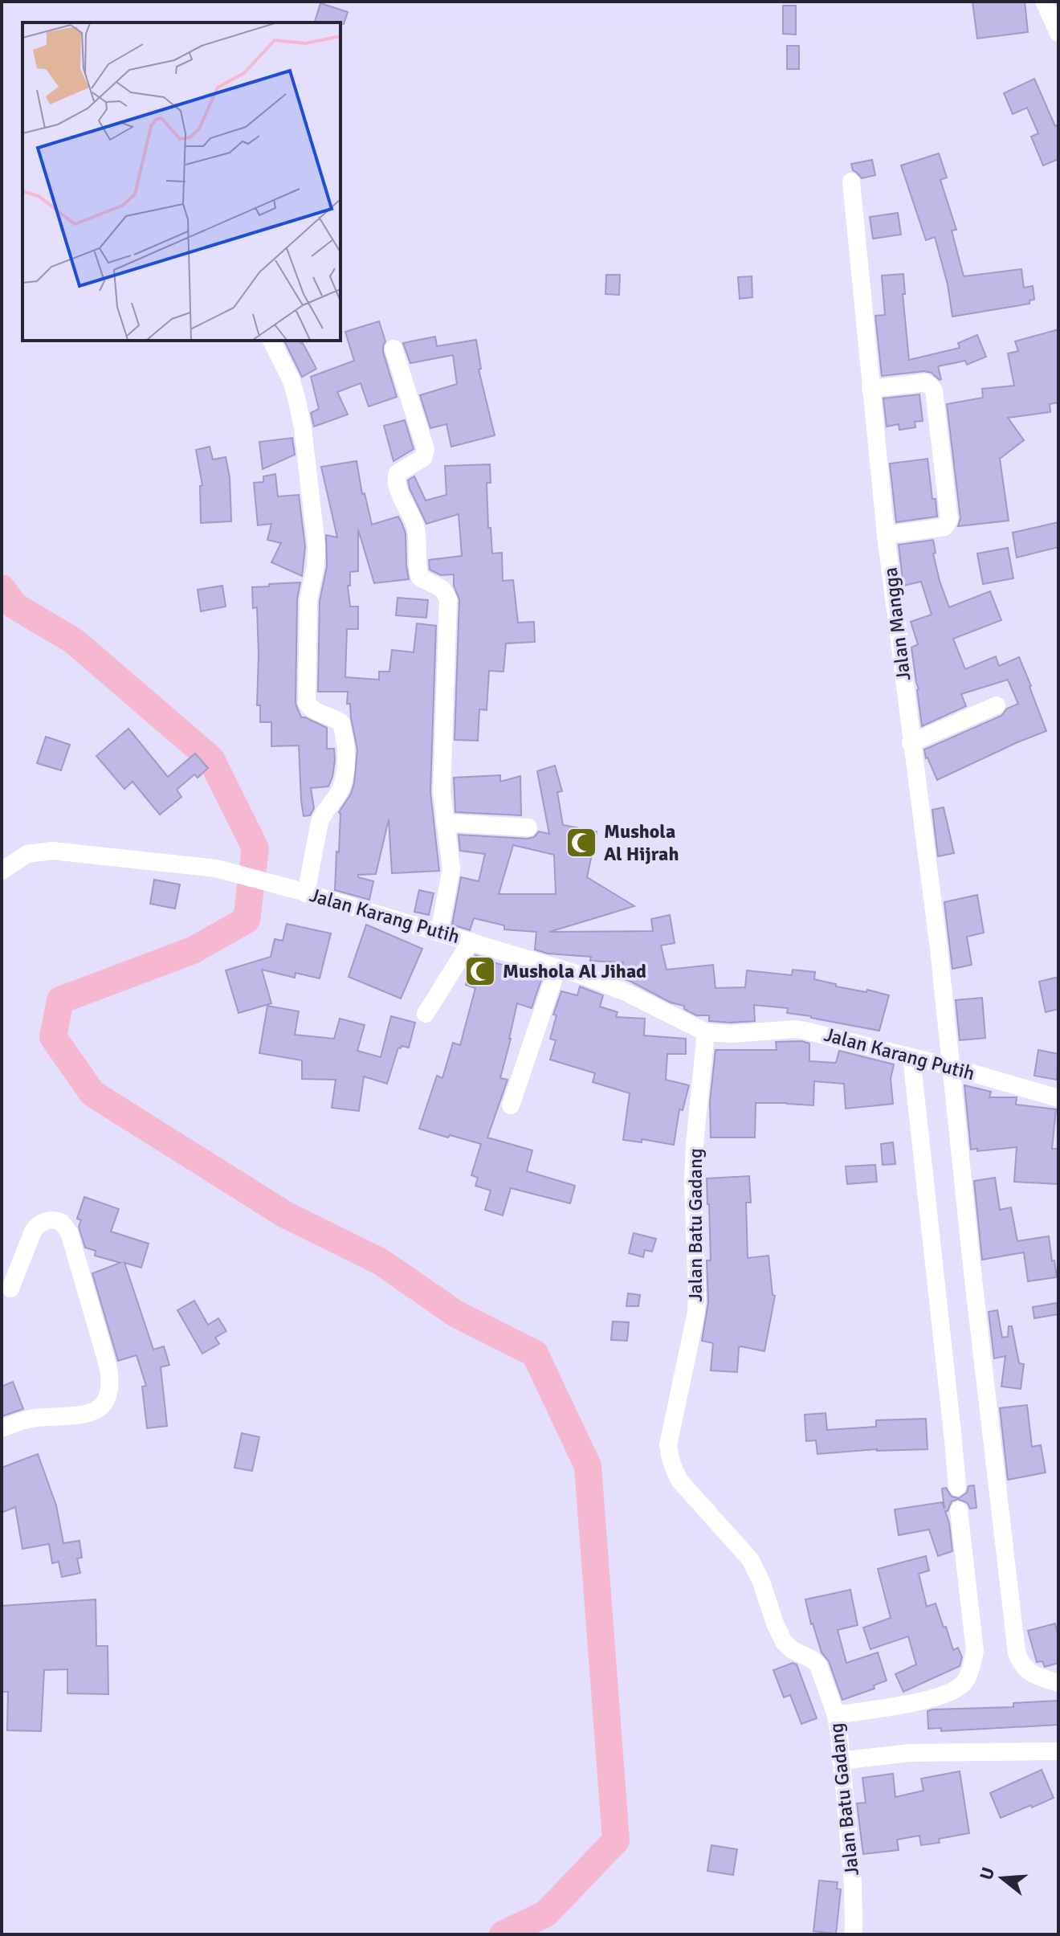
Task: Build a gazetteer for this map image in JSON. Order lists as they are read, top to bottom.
{
  "streets": {
    "street": ["Jalan Mangga", "Jalan Karang Putih", "Jalan Batu Gadang"]
  },
  "crossings": [
    ["Jalan Mangga", "Jalan Karang Putih"],
    ["Jalan Karang Putih", "Jalan Batu Gadang"]
  ],
  "places": {
    "mosque": ["Mushola Al Hijrah", "Mushola Al Jihad"]
  },
  "north": "left"
}
